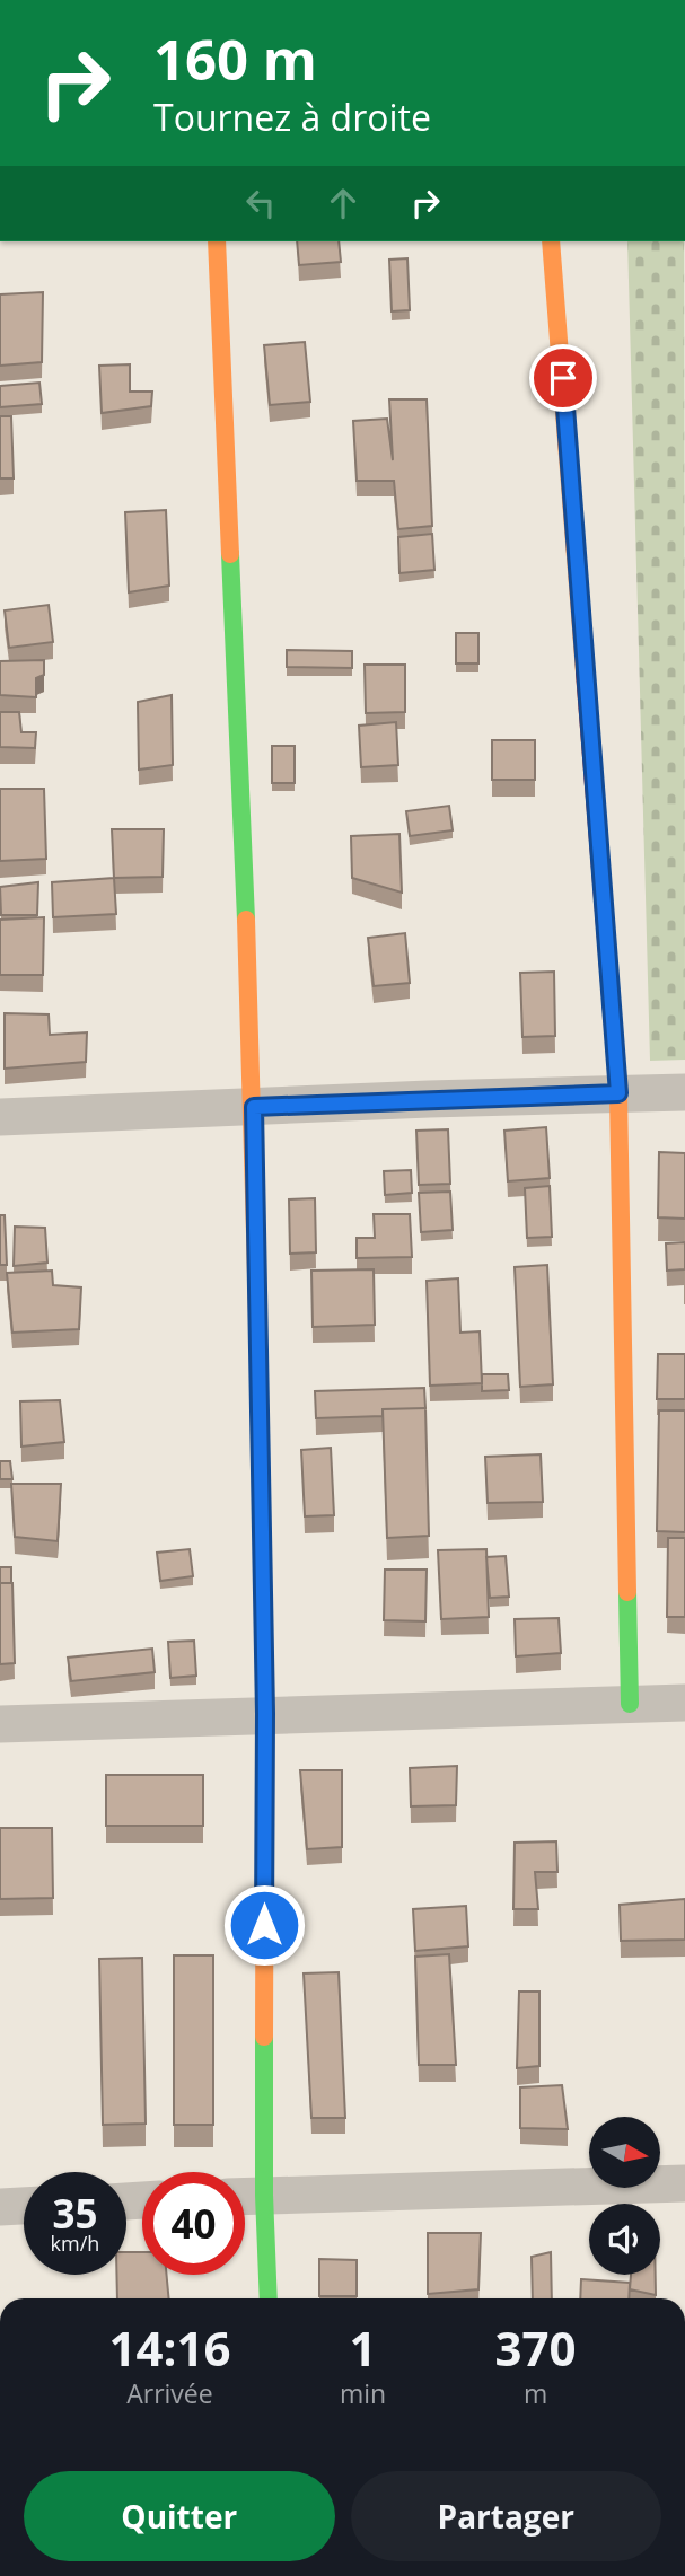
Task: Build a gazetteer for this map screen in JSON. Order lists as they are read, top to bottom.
{
  "north": "right",
  "page": {
    "turn": ["160 m", "Tournez à droite"],
    "speed": "35 km/h",
    "limit": "40",
    "eta": [
      "14:16",
      "Arrivée",
      "1",
      "min",
      "370",
      "m"
    ],
    "buttons": ["Quitter", "Partager"]
  }
}
